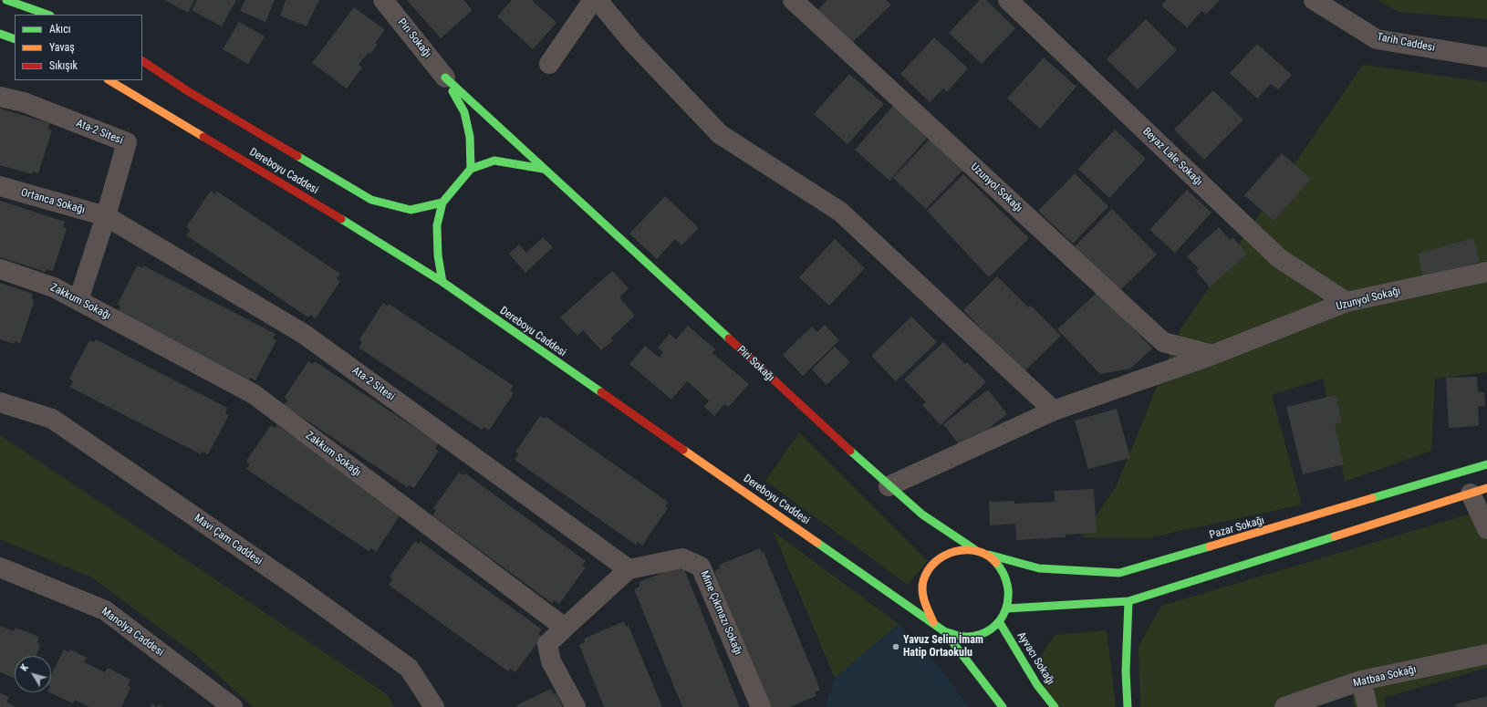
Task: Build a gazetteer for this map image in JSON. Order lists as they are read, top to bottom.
{
  "streets": {
    "main road": [
      "Piri Sokağı",
      "Dereboyu Caddesi",
      "Pazar Sokağı",
      "Ayvacı Sokağı"
    ],
    "street": [
      "Tarih Caddesi",
      "Ata-2 Sitesi",
      "Beyaz Lale Sokağı",
      "Uzunyol Sokağı",
      "Ortanca Sokağı",
      "Zakkum Sokağı",
      "Mavi Çam Caddesi",
      "Mine Çıkmazı Sokağı",
      "Manolya Caddesi",
      "Matbaa Sokağı"
    ]
  },
  "crossings": [
    ["Piri Sokağı", "Dereboyu Caddesi"],
    ["Piri Sokağı", "Uzunyol Sokağı"],
    ["Piri Sokağı", "Pazar Sokağı"],
    ["Piri Sokağı", "Ayvacı Sokağı"],
    ["Ata-2 Sitesi", "Ortanca Sokağı"],
    ["Ata-2 Sitesi", "Zakkum Sokağı"],
    ["Ata-2 Sitesi", "Mine Çıkmazı Sokağı"],
    ["Beyaz Lale Sokağı", "Uzunyol Sokağı"],
    ["Dereboyu Caddesi", "Pazar Sokağı"],
    ["Dereboyu Caddesi", "Ayvacı Sokağı"],
    ["Pazar Sokağı", "Ayvacı Sokağı"]
  ],
  "places": ["Yavuz Selim İmam Hatip Ortaokulu"],
  "legend": ["Akıcı", "Yavaş", "Sıkışık"],
  "north": "top left"
}
